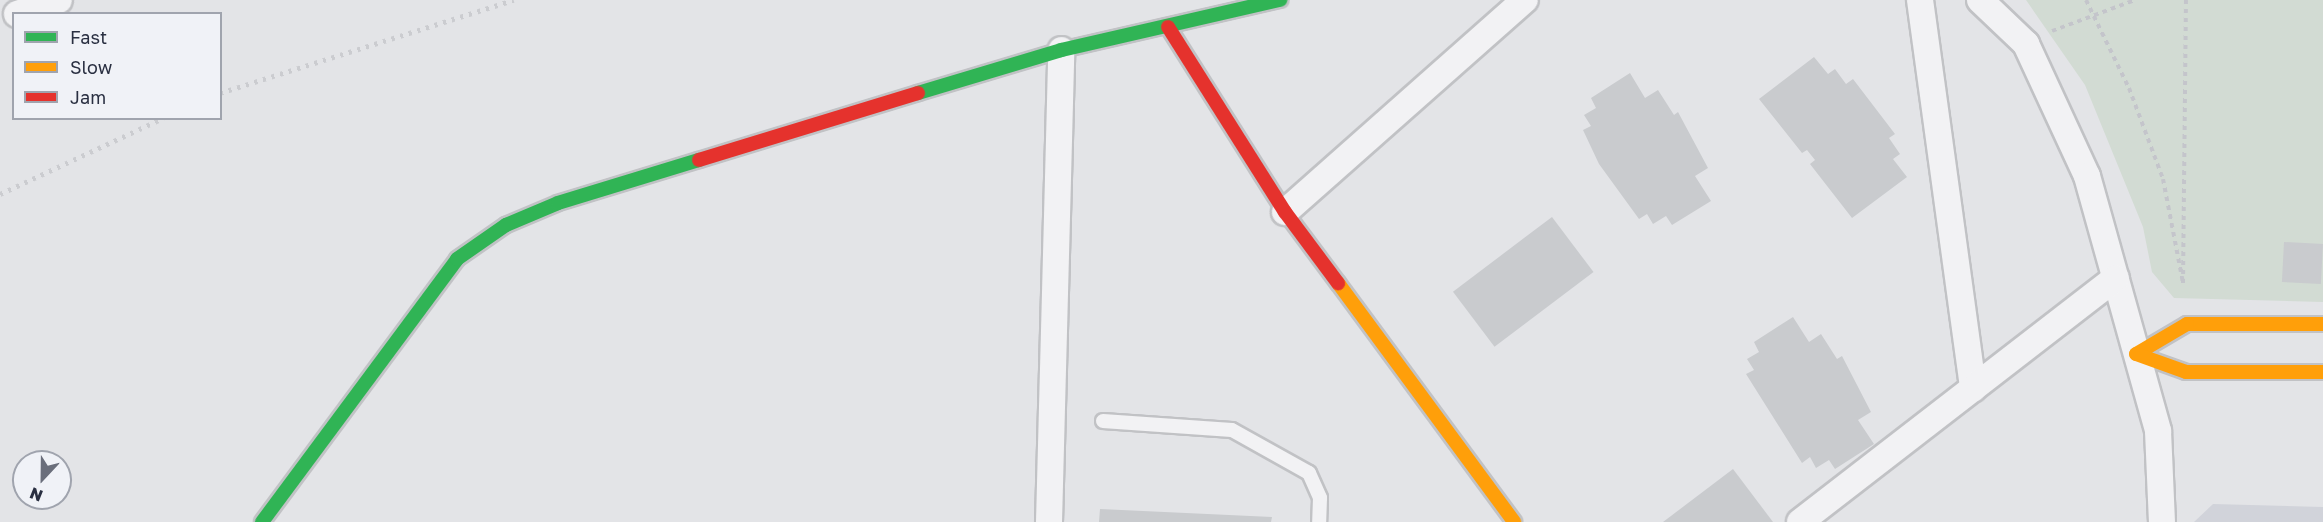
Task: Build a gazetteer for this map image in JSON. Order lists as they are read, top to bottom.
{
  "legend": ["Fast", "Slow", "Jam"],
  "north": "bottom"
}
